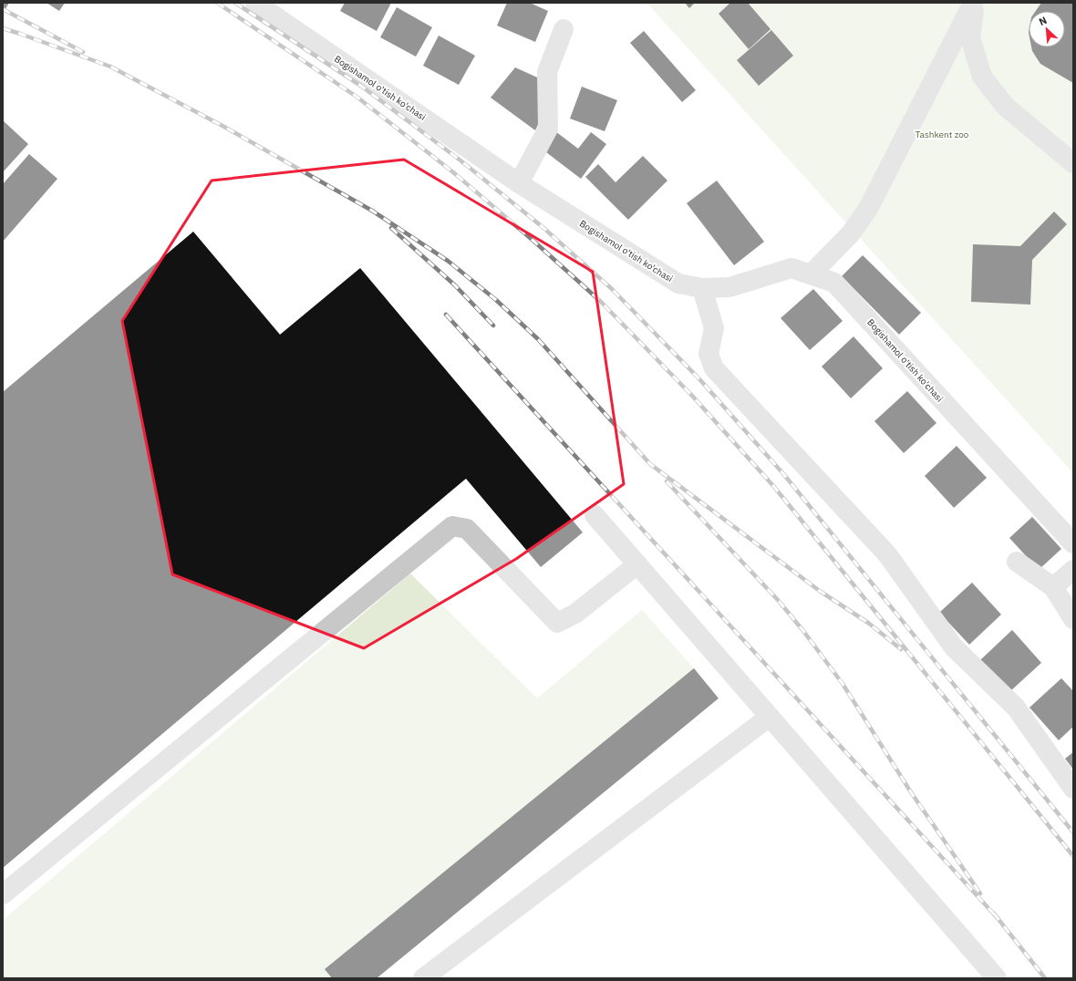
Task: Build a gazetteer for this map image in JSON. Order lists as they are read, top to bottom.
{
  "streets": {
    "street": ["Bogishamol o'tish ko'chasi"]
  },
  "parks": ["Tashkent zoo"],
  "north": "top left"
}
